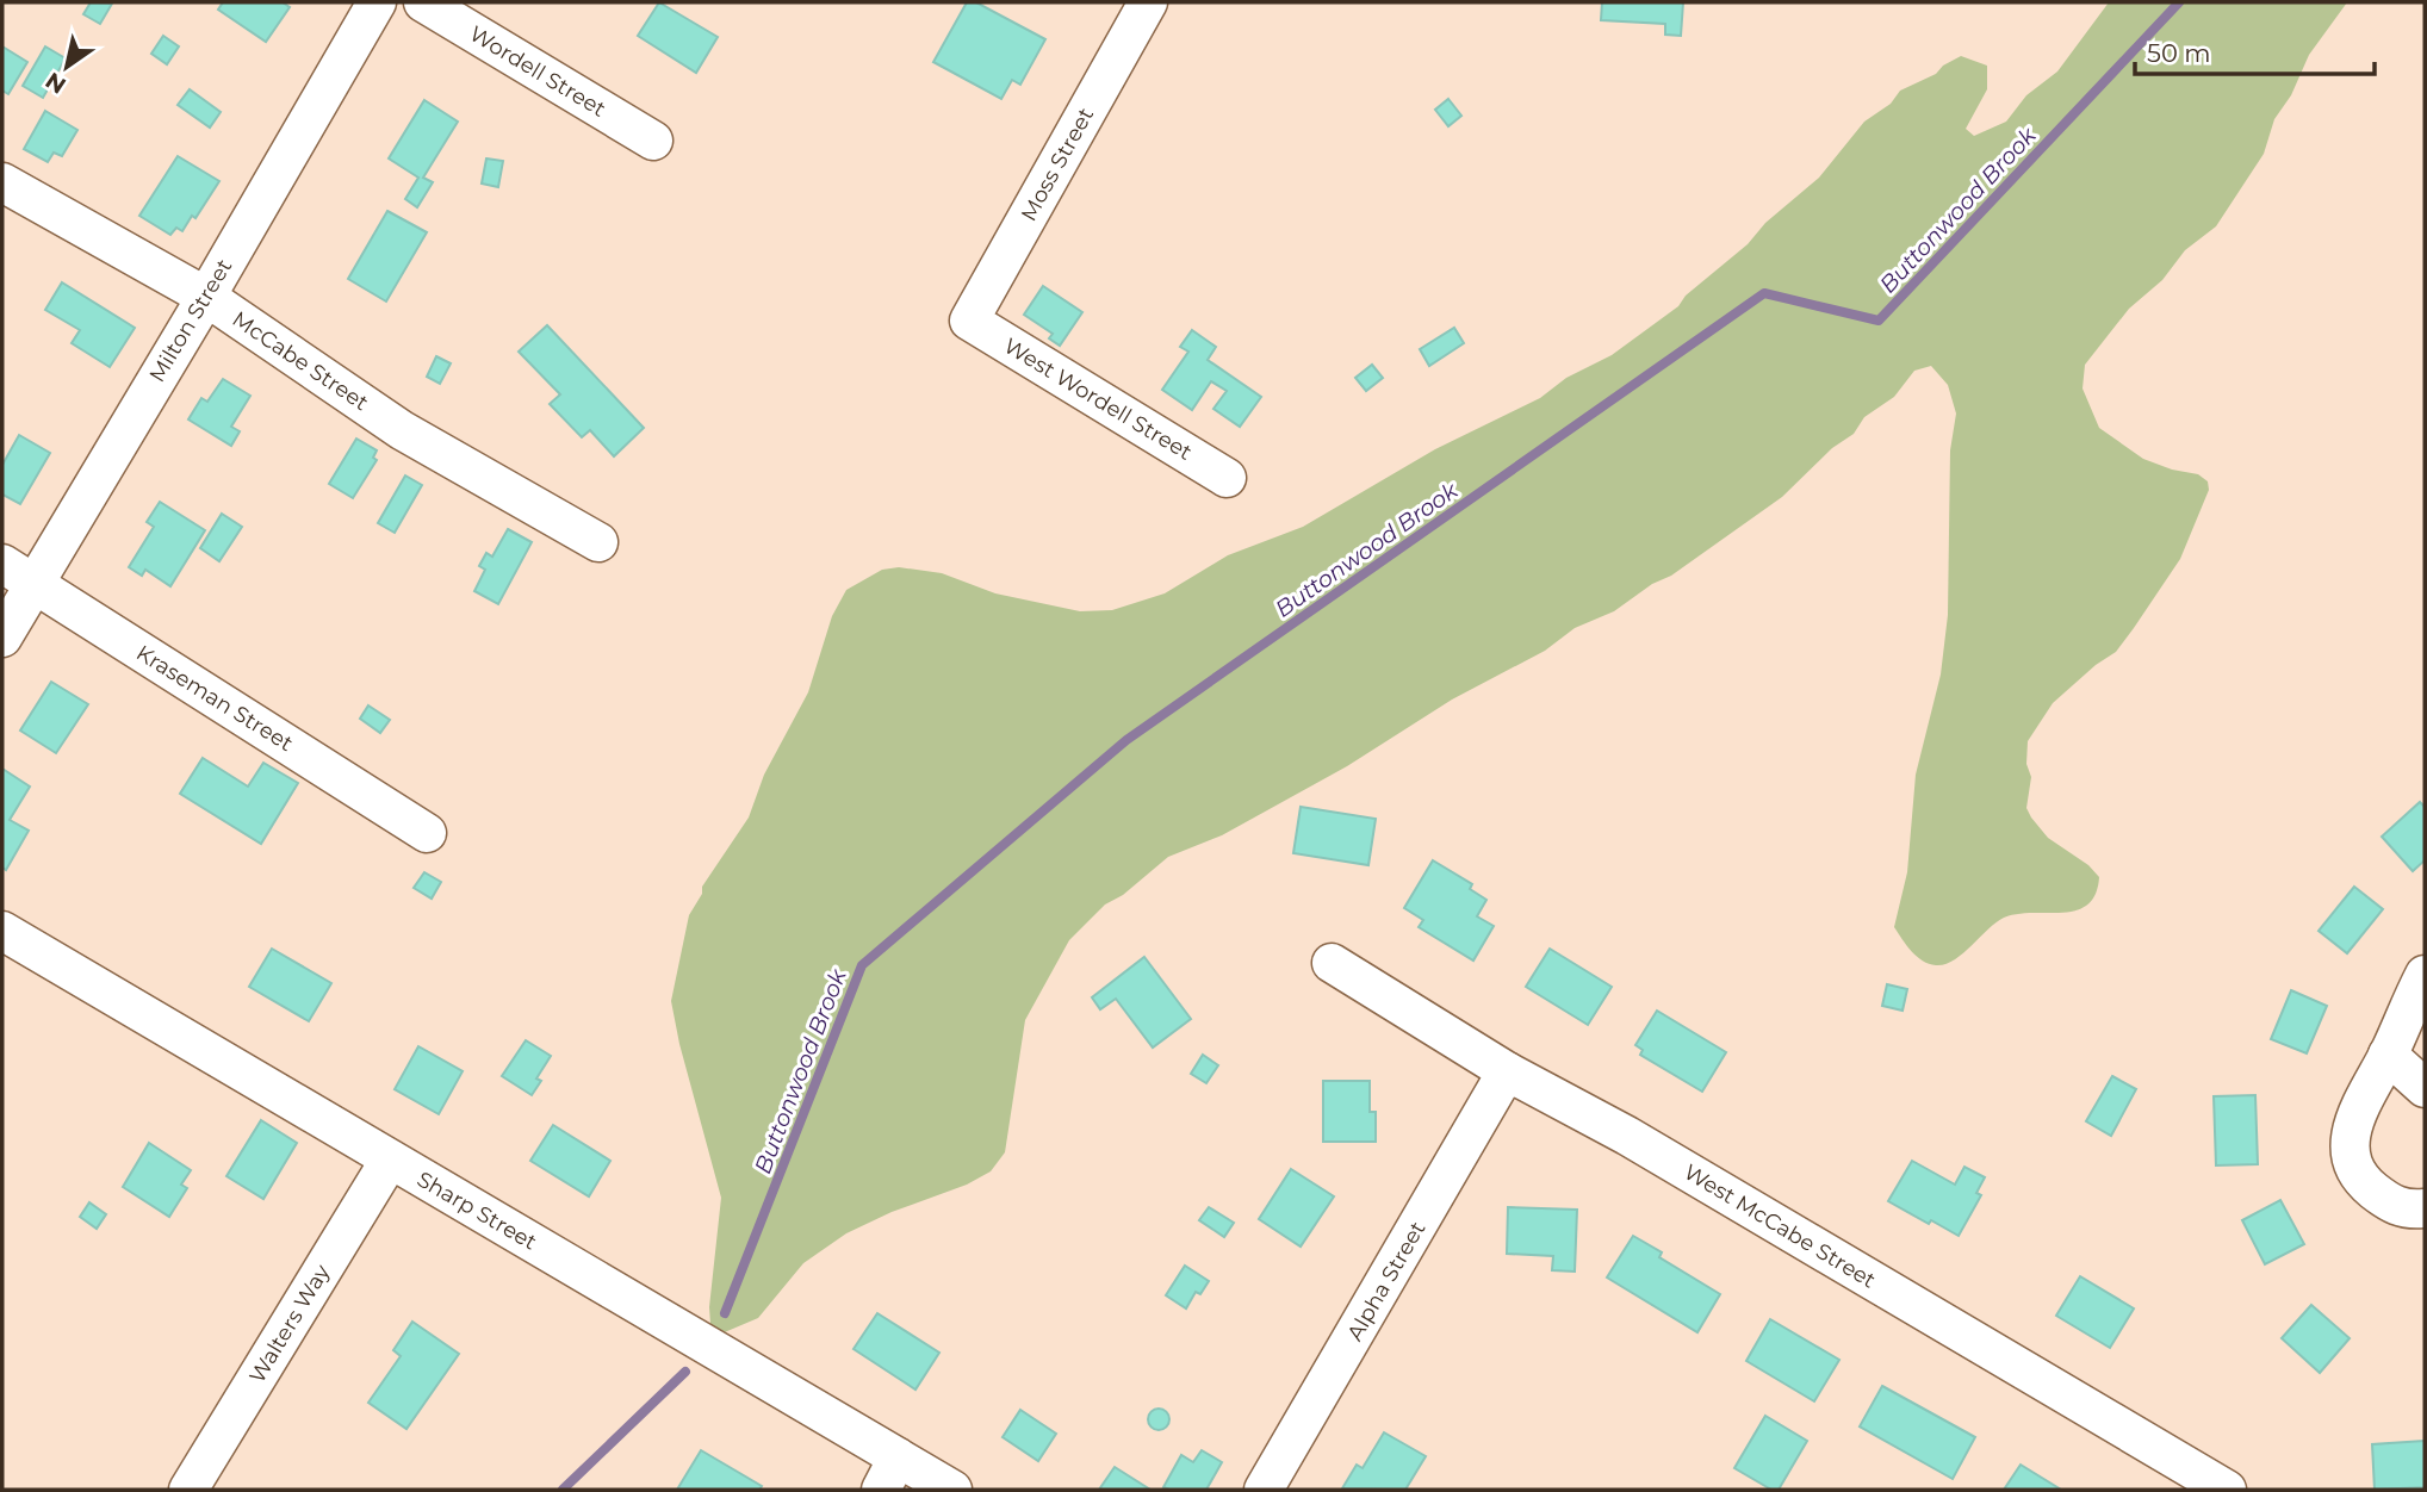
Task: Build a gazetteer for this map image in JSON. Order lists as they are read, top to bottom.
{
  "streets": {
    "street": [
      "Wordell Street",
      "Moss Street",
      "Milton Street",
      "McCabe Street",
      "West Wordell Street",
      "Kraseman Street",
      "Sharp Street",
      "West McCabe Street",
      "Alpha Street",
      "Walters Way"
    ]
  },
  "crossings": [
    ["Moss Street", "West Wordell Street"],
    ["Milton Street", "McCabe Street"],
    ["Milton Street", "Kraseman Street"],
    ["Sharp Street", "Walters Way"],
    ["West McCabe Street", "Alpha Street"]
  ],
  "water": ["Buttonwood Brook"],
  "scale_bar": "50 m",
  "north": "bottom left"
}
